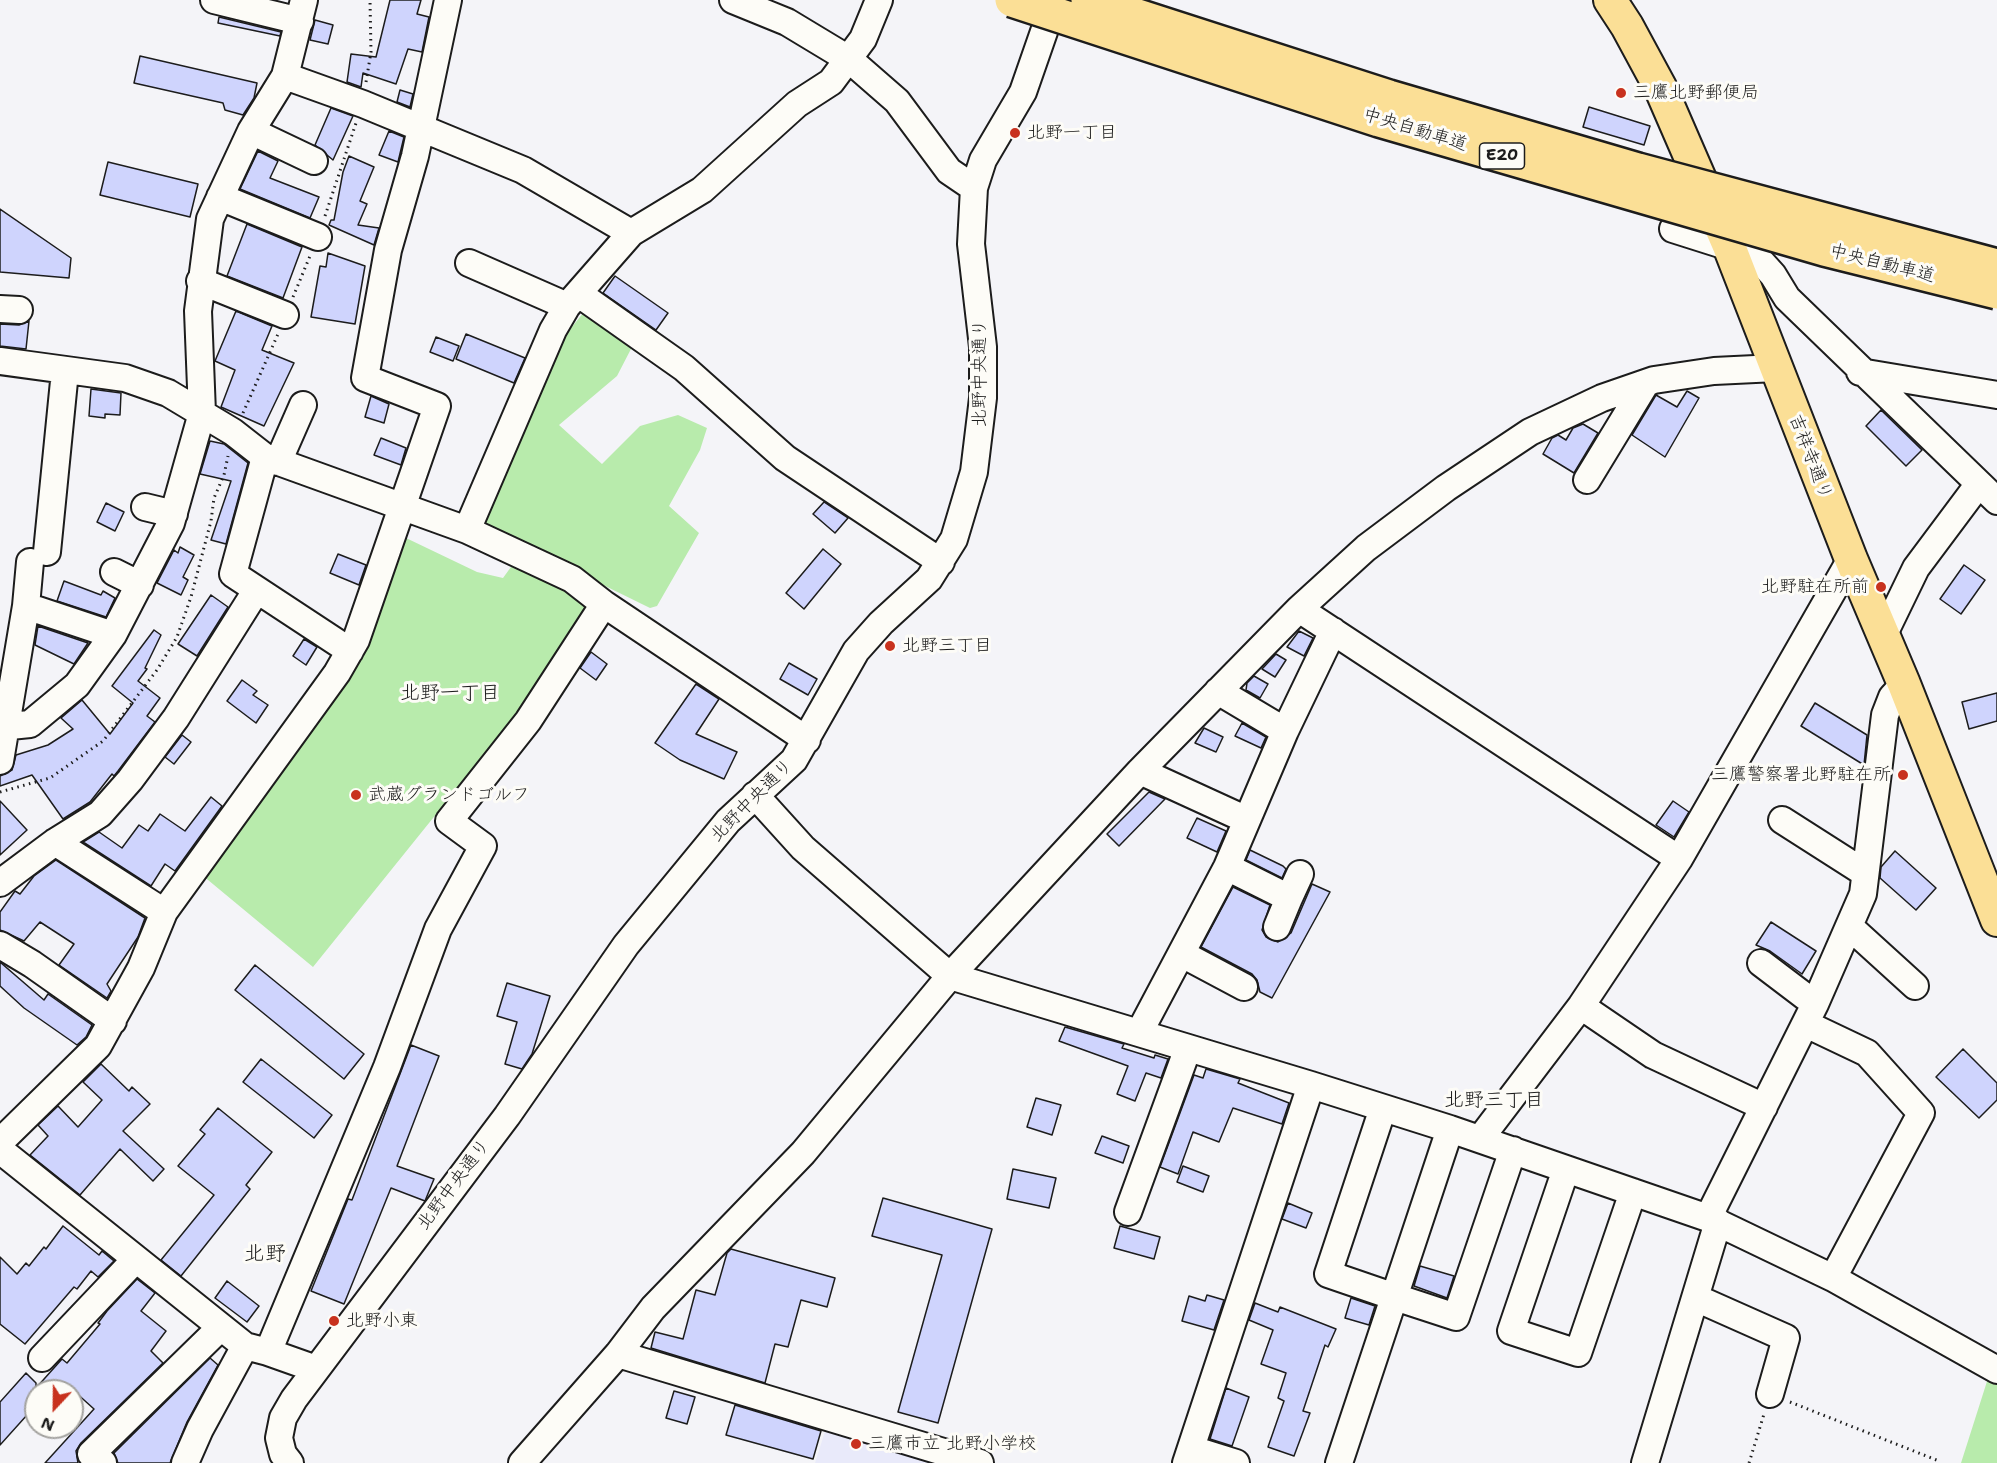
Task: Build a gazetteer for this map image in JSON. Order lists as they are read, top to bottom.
{
  "streets": {
    "highway": ["中央自動車道", "E20"],
    "main road": ["吉祥寺通り"],
    "street": ["北野中央通り"]
  },
  "districts": ["北野一丁目", "北野三丁目", "北野"],
  "places": [
    "三鷹北野郵便局",
    "北野一丁目",
    "北野駐在所前",
    "北野三丁目",
    "三鷹警察署北野駐在所",
    "武蔵グランドゴルフ",
    "北野小東",
    "三鷹市立 北野小学校"
  ],
  "north": "bottom"
}
